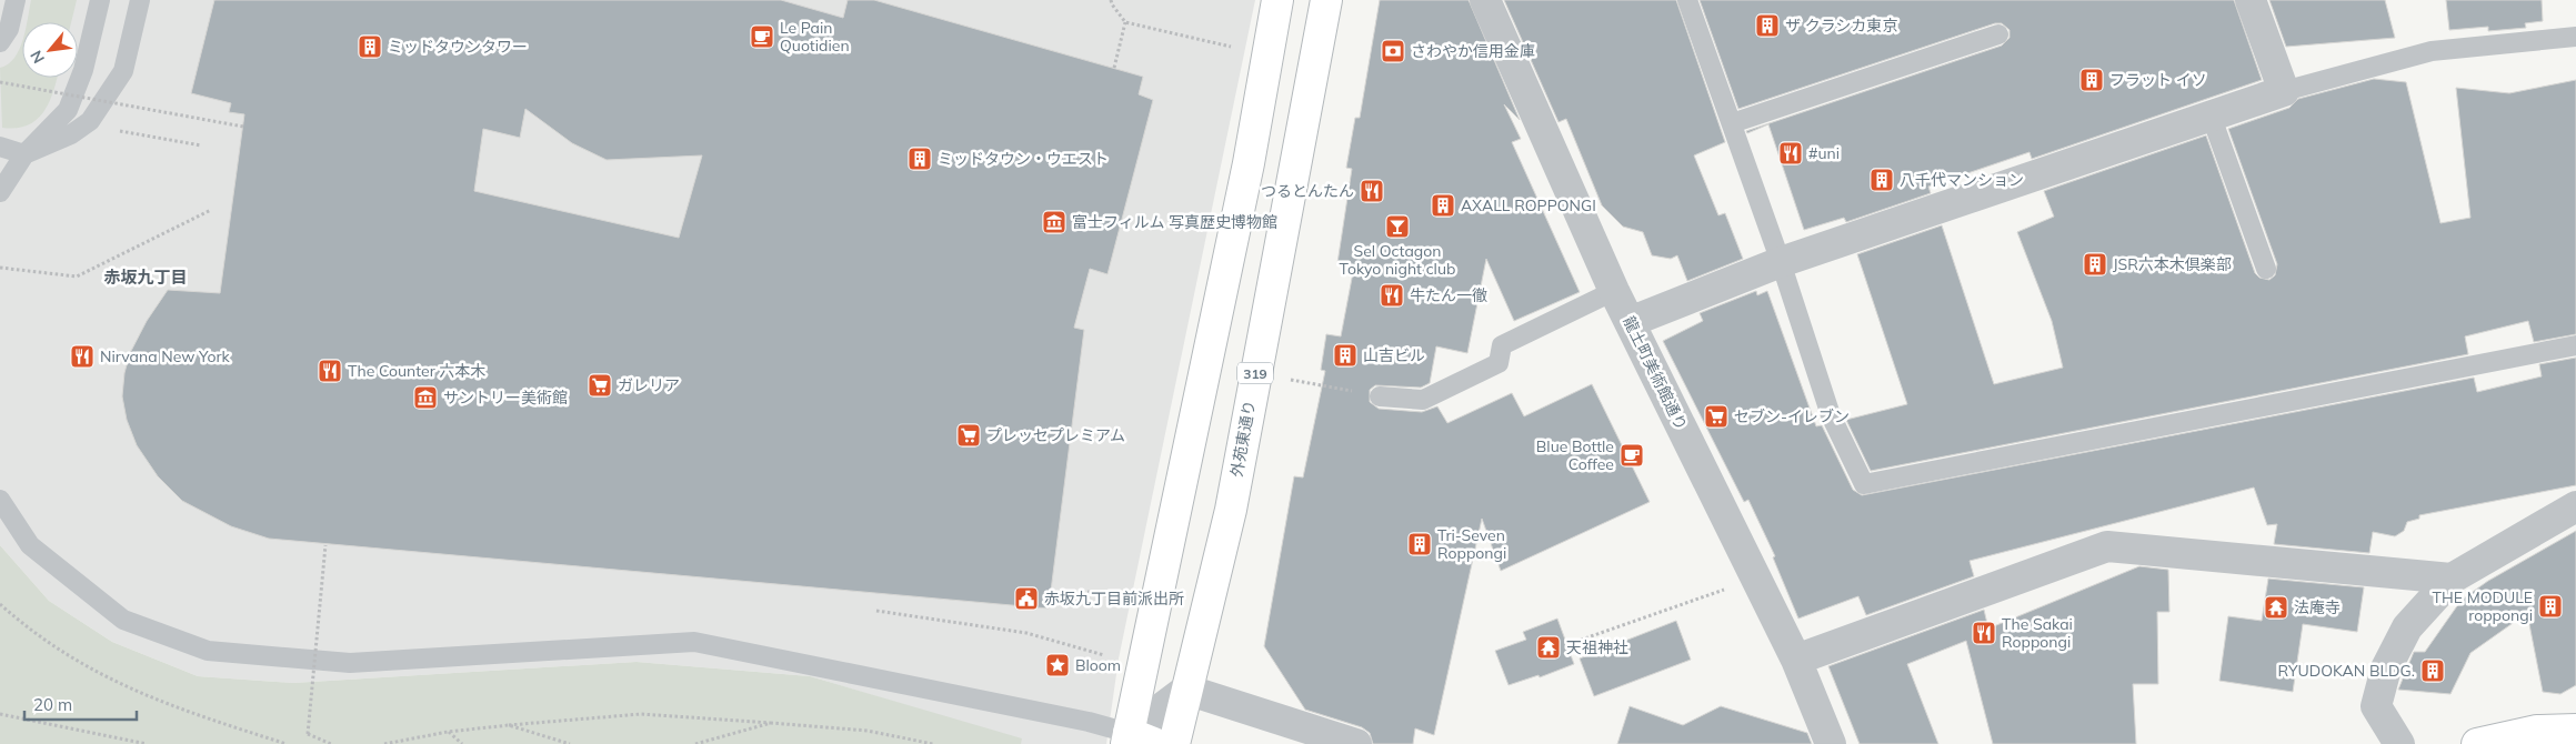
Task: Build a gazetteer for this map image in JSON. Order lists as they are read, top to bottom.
{
  "streets": {
    "main road": ["319", "外苑東通り"],
    "street": ["龍土町美術館通り"]
  },
  "districts": ["赤坂九丁目"],
  "places": {
    "building": [
      "ザ クラシカ東京",
      "ミッドタウンタワー",
      "フラット イソ",
      "ミッドタウン・ウエスト",
      "八千代マンション",
      "AXALL ROPPONGI",
      "JSR六本木倶楽部",
      "山吉ビル",
      "Tri-Seven Roppongi",
      "THE MODULE roppongi",
      "RYUDOKAN BLDG."
    ],
    "cafe": ["Le Pain Quotidien", "Blue Bottle Coffee"],
    "bank": ["さわやか信用金庫"],
    "restaurant": [
      "#uni",
      "つるとんたん",
      "牛たん一徹",
      "Nirvana New York",
      "The Counter 六本木",
      "The Sakai Roppongi"
    ],
    "museum": ["富士フィルム 写真歴史博物館", "サントリー美術館"],
    "bar": ["Sel Octagon Tokyo night club"],
    "supermarket": ["ガレリア", "セブン-イレブン", "プレッセプレミアム"],
    "public building": ["赤坂九丁目前派出所"],
    "temple": ["法庵寺", "天祖神社"],
    "place": ["Bloom"]
  },
  "scale_bar": "20 m",
  "north": "bottom left"
}
